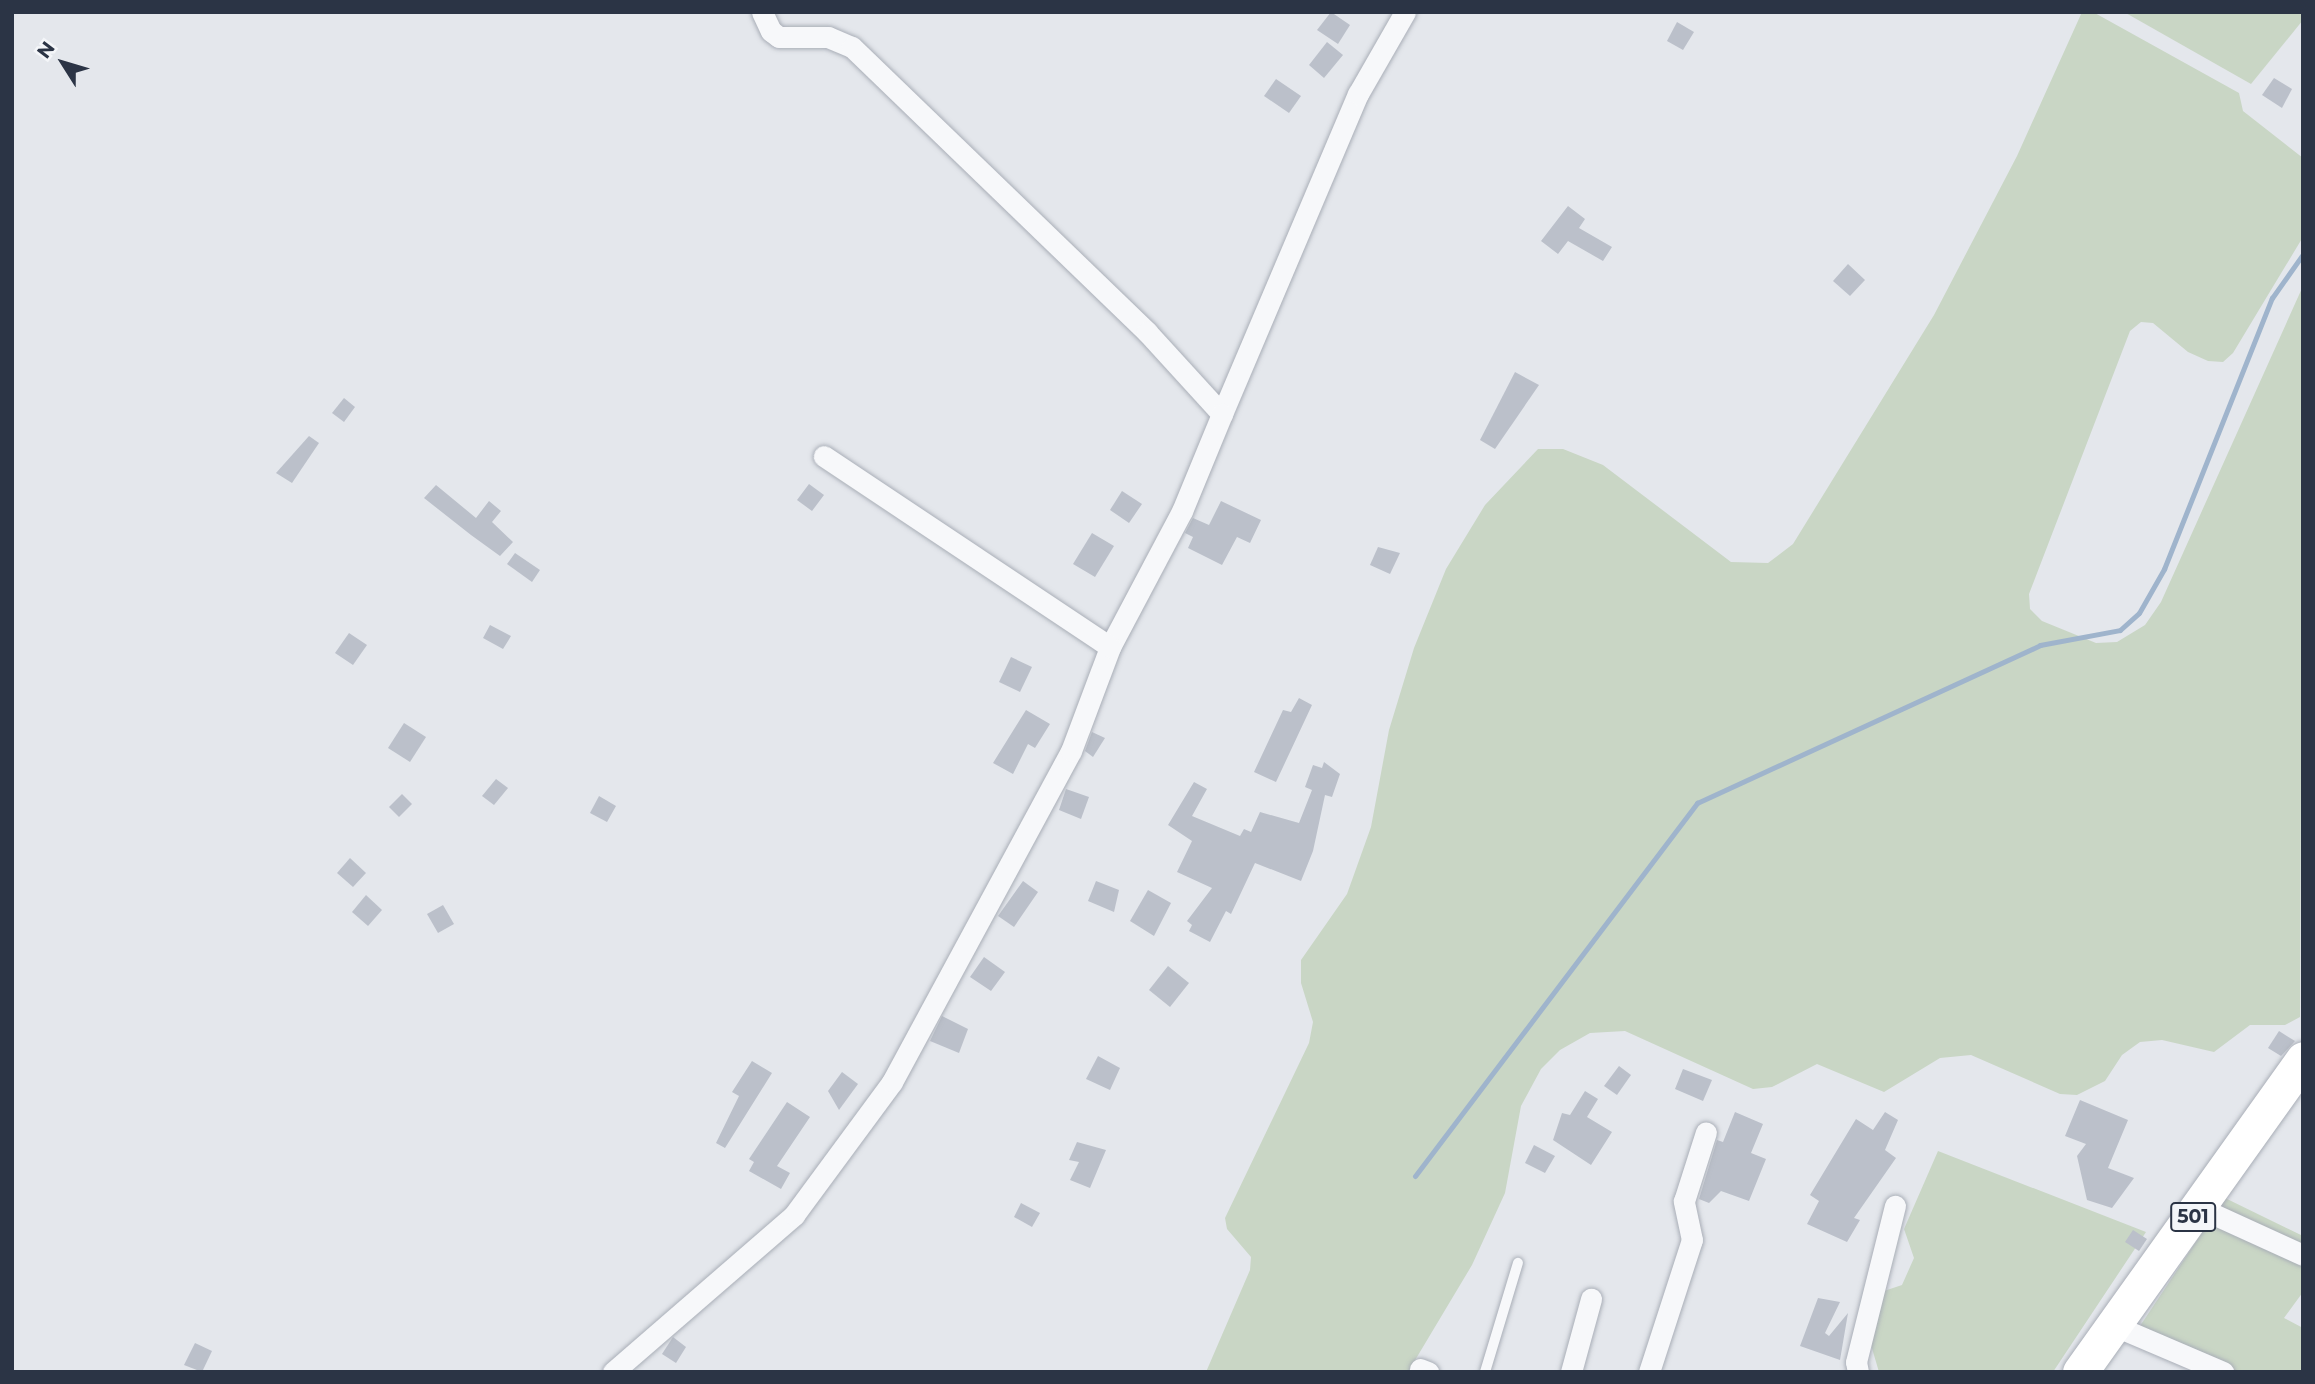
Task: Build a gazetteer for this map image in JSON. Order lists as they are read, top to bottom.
{
  "streets": {
    "main road": ["501"]
  },
  "north": "top left"
}
